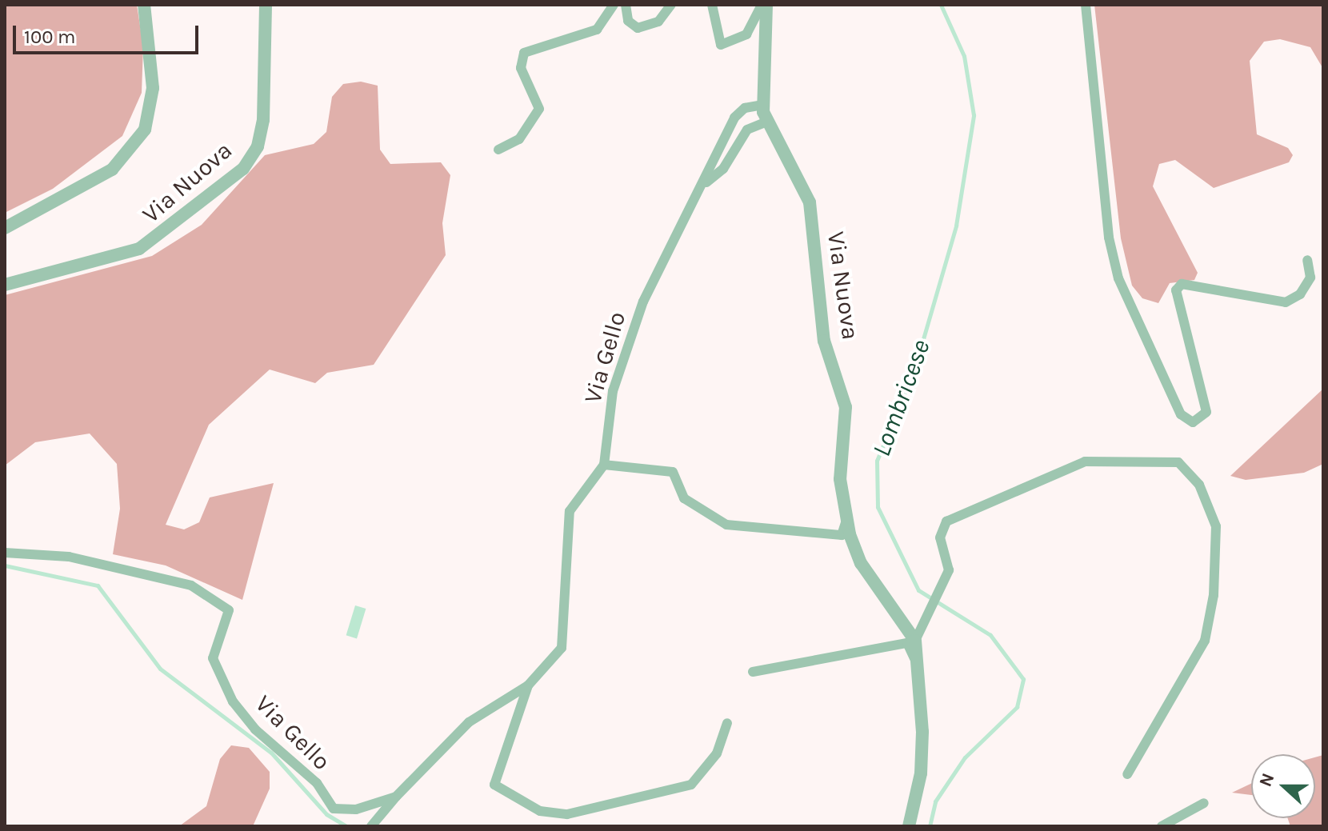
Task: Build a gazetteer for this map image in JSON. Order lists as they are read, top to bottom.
{
  "streets": {
    "street": ["Via Nuova", "Via Gello"]
  },
  "crossings": [
    ["Via Nuova", "Via Gello"]
  ],
  "water": ["Lombricese"],
  "scale_bar": "100 m",
  "north": "left"
}
